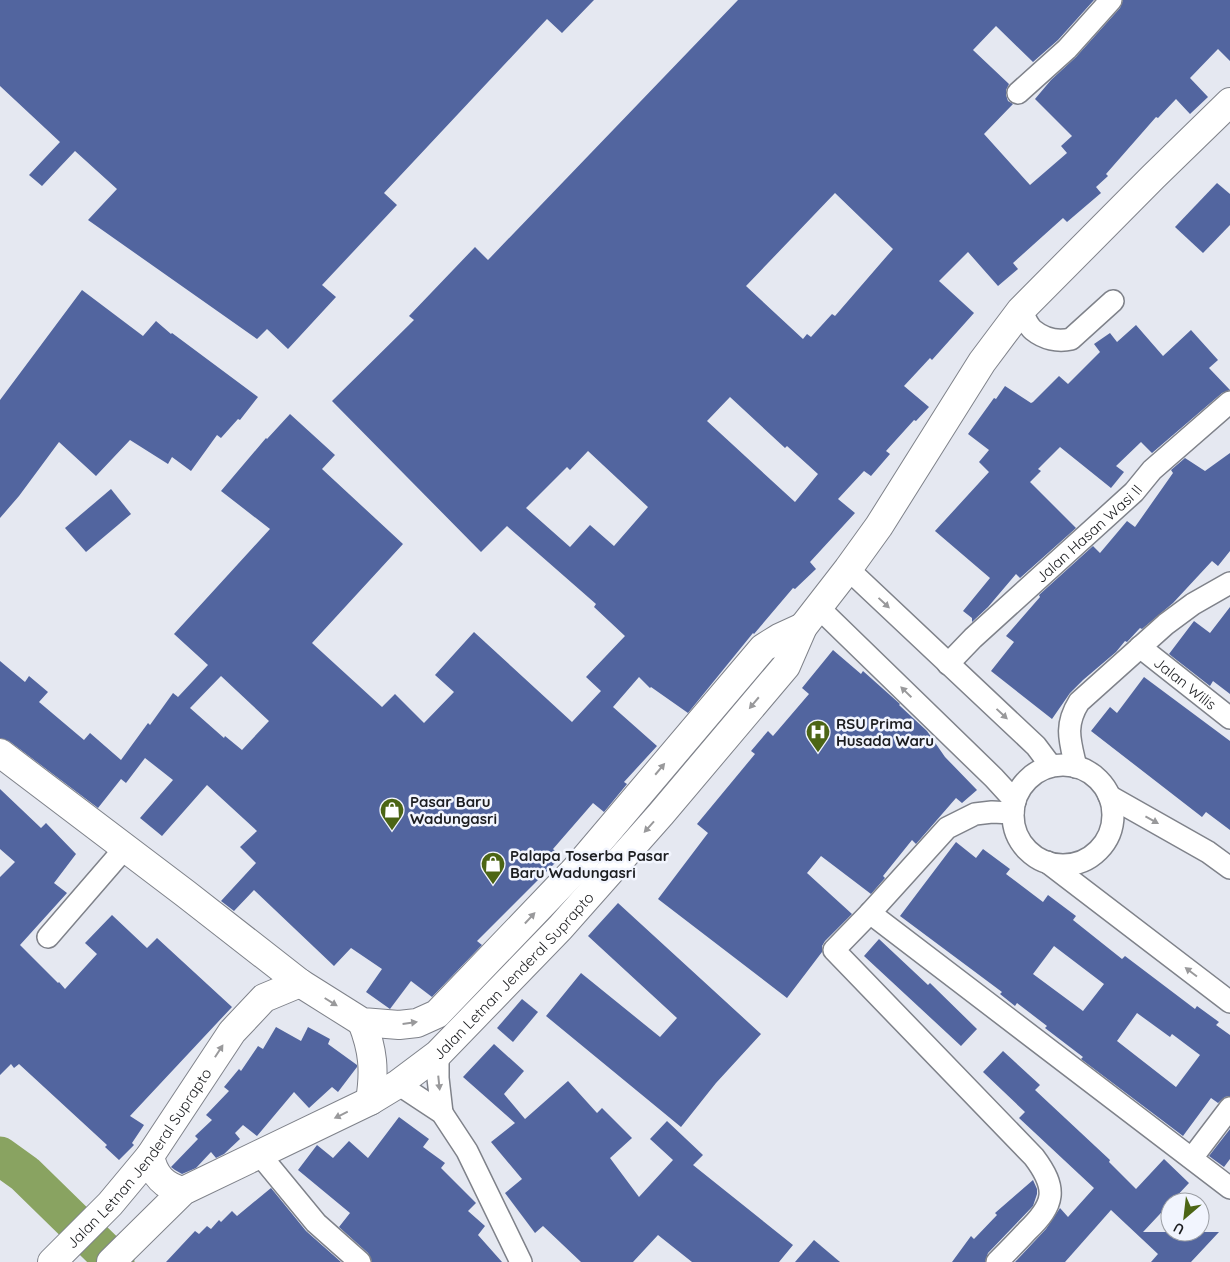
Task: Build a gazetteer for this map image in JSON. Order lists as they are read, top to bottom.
{
  "streets": {
    "main road": ["Jalan Letnan Jenderal Suprapto"],
    "street": ["Jalan Hasan Wasi II", "Jalan Wilis"]
  },
  "places": {
    "hospital": ["RSU Prima Husada Waru"],
    "shop": ["Pasar Baru Wadungasri", "Palapa Toserba Pasar Baru Wadungasri"]
  },
  "north": "bottom left"
}
